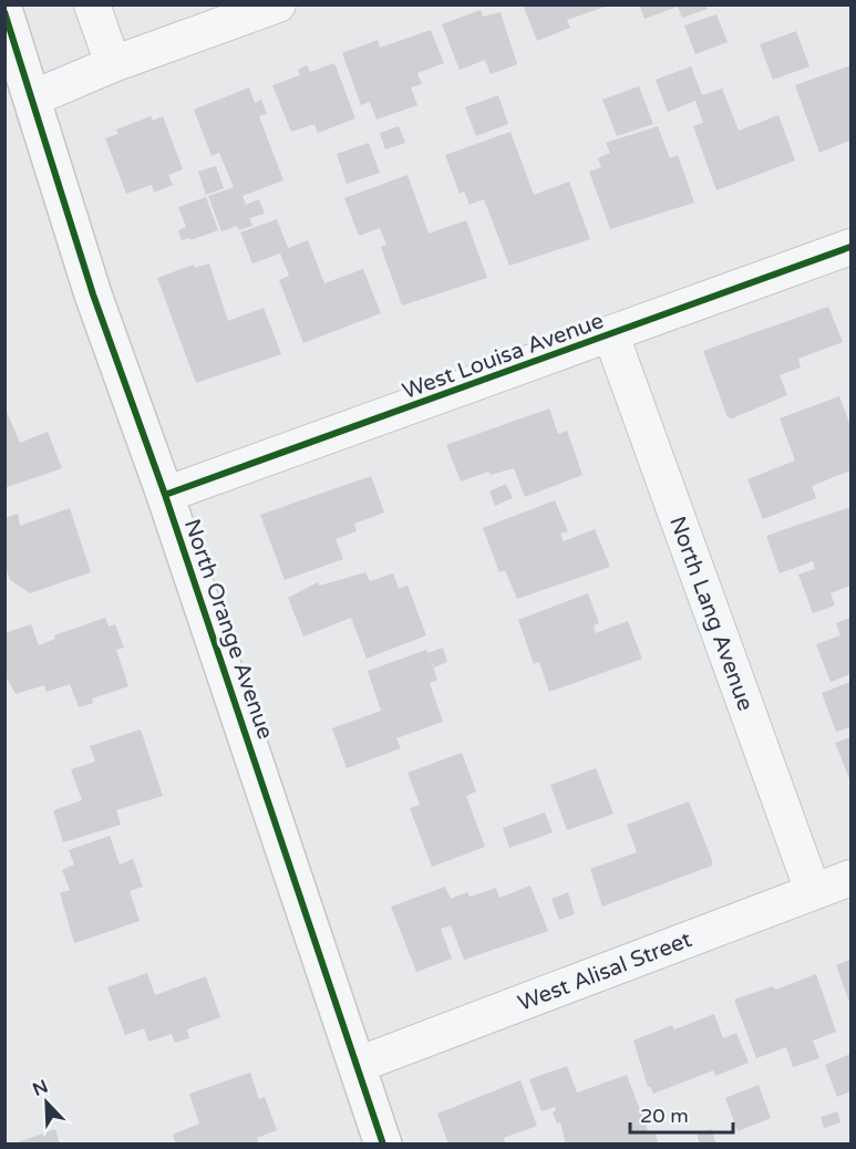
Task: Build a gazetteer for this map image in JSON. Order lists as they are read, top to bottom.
{
  "streets": {
    "street": [
      "West Louisa Avenue",
      "North Lang Avenue",
      "North Orange Avenue",
      "West Alisal Street"
    ]
  },
  "crossings": [
    ["West Louisa Avenue", "North Lang Avenue"],
    ["West Louisa Avenue", "North Orange Avenue"],
    ["North Lang Avenue", "West Alisal Street"],
    ["North Orange Avenue", "West Alisal Street"]
  ],
  "scale_bar": "20 m",
  "north": "top left"
}
